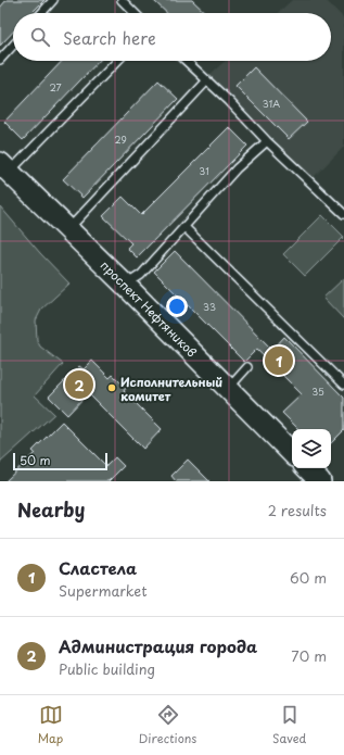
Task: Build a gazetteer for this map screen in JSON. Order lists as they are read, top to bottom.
{
  "streets": {
    "main road": ["проспект Нефтяников"]
  },
  "places": ["Исполнительный комитет"],
  "house_numbers": [
    "27",
    "31А",
    "29",
    "31",
    "33",
    "35"
  ],
  "scale_bar": "50 m",
  "page": {
    "search": "Search here",
    "pins": ["1", "2"],
    "scale": "50 m",
    "heading": ["Nearby", "2 results"],
    "list": [
      {
        "mark": "1",
        "name": "Сластела",
        "note": "Supermarket",
        "value": "60 m"
      },
      {
        "mark": "2",
        "name": "Администрация города",
        "note": "Public building",
        "value": "70 m"
      }
    ],
    "nav": ["Map", "Directions", "Saved"]
  }
}
